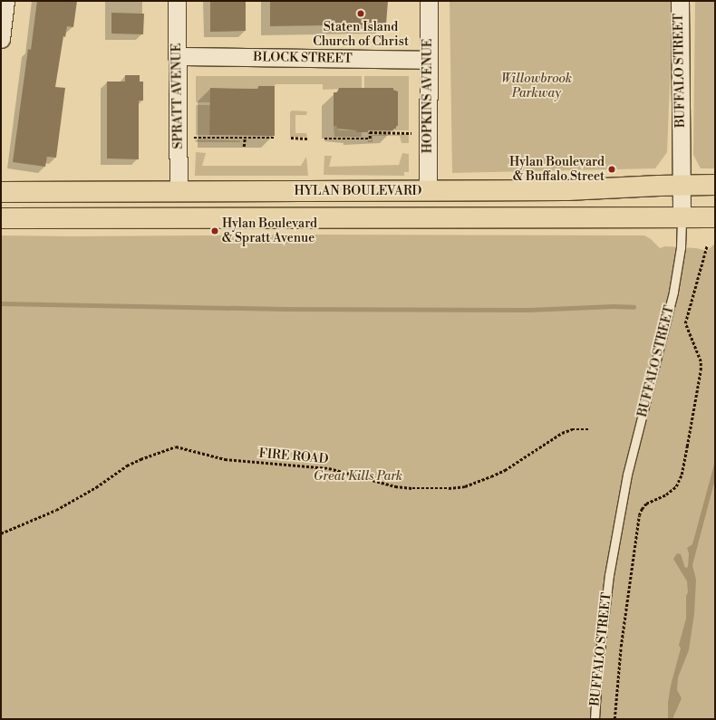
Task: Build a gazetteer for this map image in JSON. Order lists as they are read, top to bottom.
{
  "streets": {
    "main road": ["HYLAN BOULEVARD"],
    "street": [
      "BLOCK STREET",
      "BUFFALO STREET",
      "SPRATT AVENUE",
      "HOPKINS AVENUE"
    ],
    "path": ["FIRE ROAD"]
  },
  "crossings": [
    ["BLOCK STREET", "SPRATT AVENUE"],
    ["BLOCK STREET", "HOPKINS AVENUE"],
    ["BUFFALO STREET", "HYLAN BOULEVARD"],
    ["SPRATT AVENUE", "HYLAN BOULEVARD"],
    ["HOPKINS AVENUE", "HYLAN BOULEVARD"]
  ],
  "parks": ["Willowbrook Parkway", "Great Kills Park"],
  "places": ["Staten Island Church of Christ", "Hylan Boulevard & Buffalo Street", "Hylan Boulevard & Spratt Avenue"]
}
